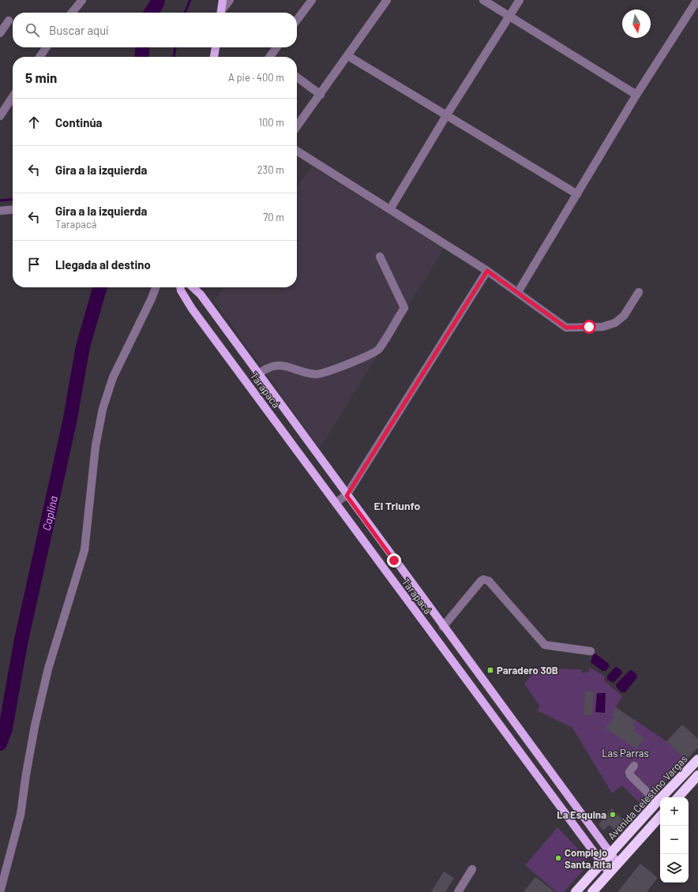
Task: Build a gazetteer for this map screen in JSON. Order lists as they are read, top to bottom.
{
  "streets": {
    "highway": ["Avenida Celestino Vargas"],
    "main road": ["Tarapacá"]
  },
  "crossings": [
    ["Tarapacá", "Avenida Celestino Vargas"]
  ],
  "districts": ["El Triunfo"],
  "water": ["Caplina"],
  "parks": ["Las Parras"],
  "places": {
    "transit": ["Paradero 30B"],
    "other": ["La Esquina", "Complejo Santa Rita"]
  },
  "north": "bottom",
  "page": {
    "search": "Buscar aquí",
    "heading": ["5 min", "A pie · 400 m"],
    "list": [
      ["Continúa", "100 m"],
      ["Gira a la izquierda", "230 m"],
      ["Gira a la izquierda", "Tarapacá", "70 m"],
      "Llegada al destino"
    ],
    "map_buttons": ["+", "−"]
  }
}
